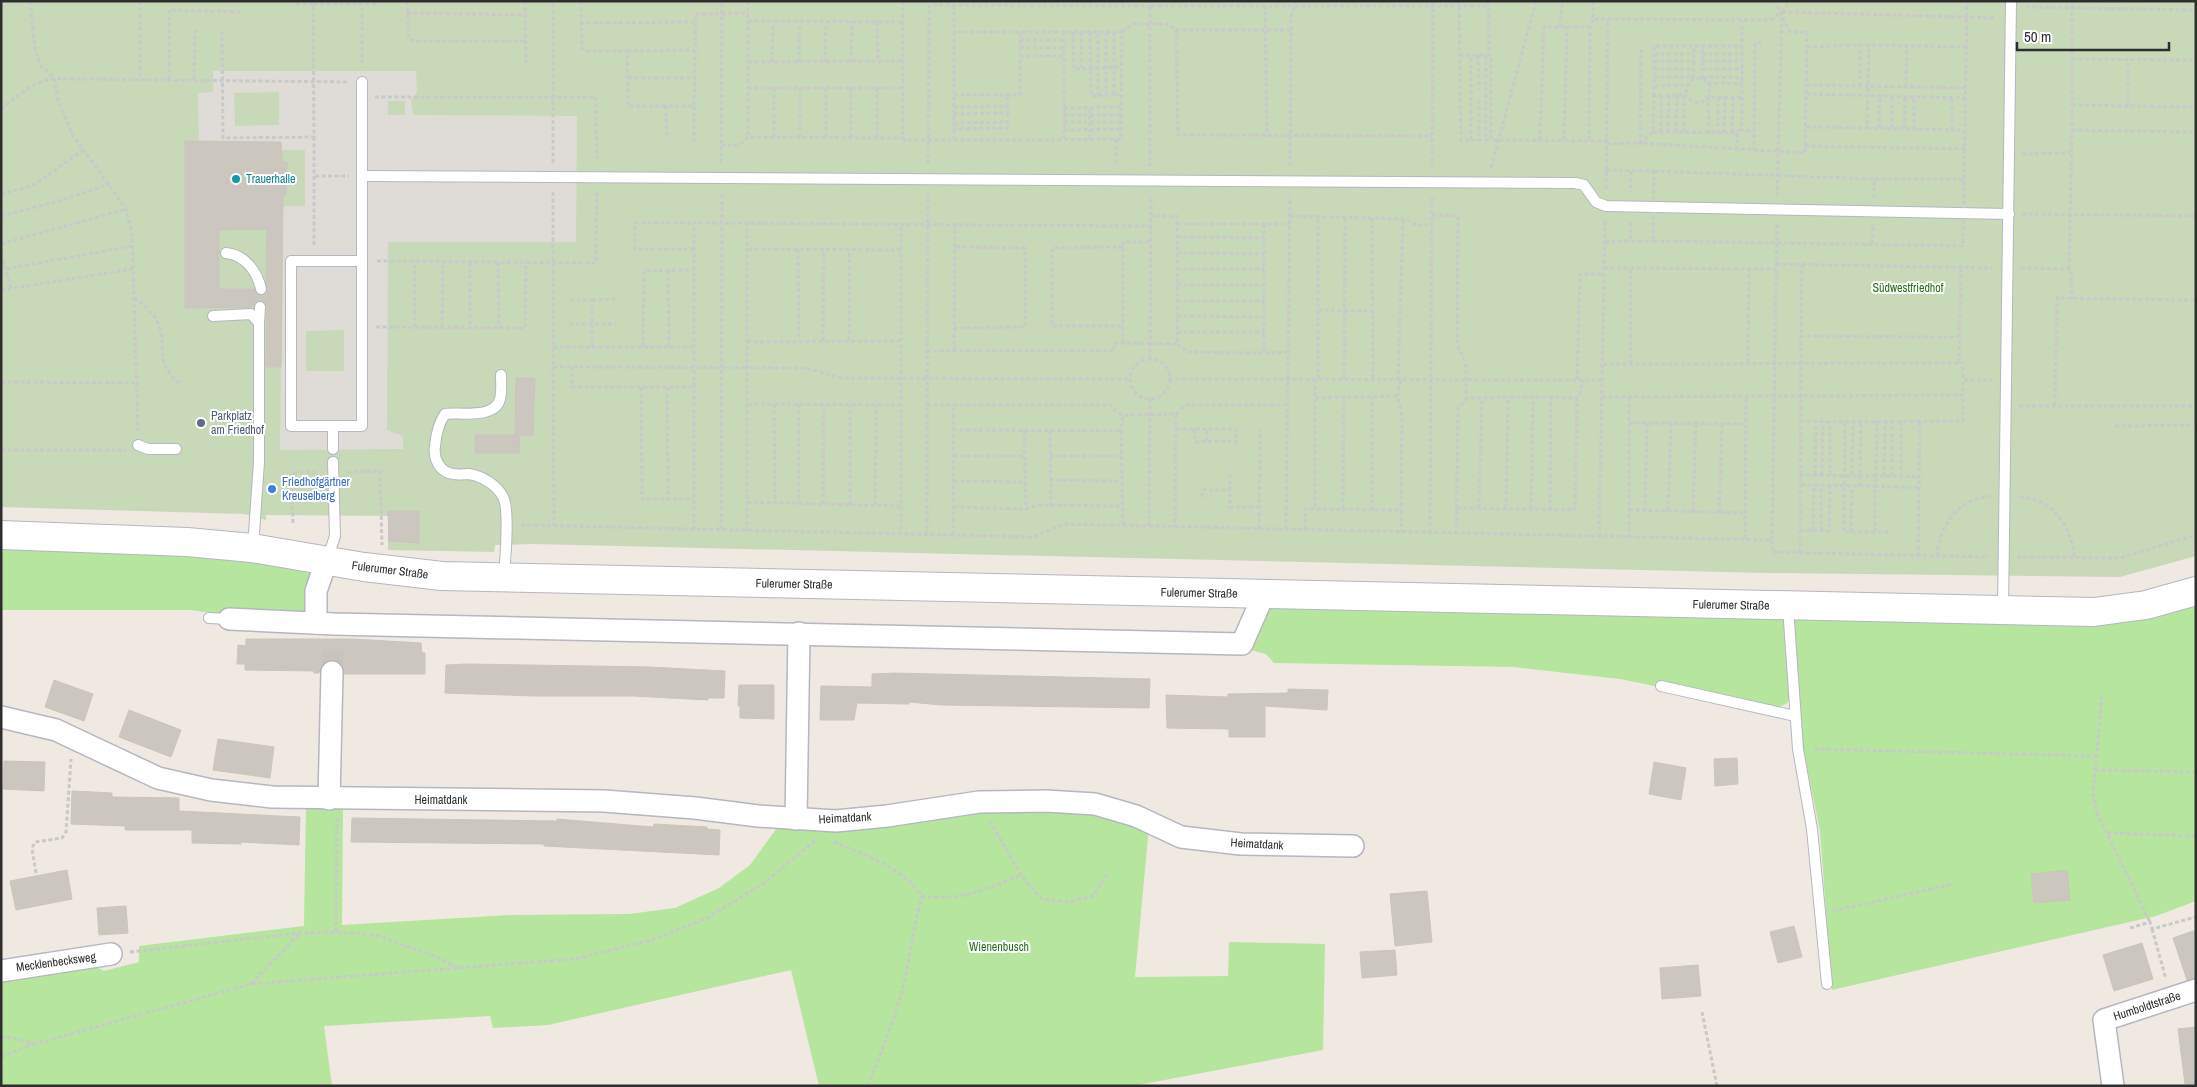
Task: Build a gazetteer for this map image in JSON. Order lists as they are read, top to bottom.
{
  "streets": {
    "main road": ["Fulerumer Straße"],
    "street": ["Heimatdank", "Mecklenbecksweg", "Humboldtstraße"]
  },
  "parks": ["Südwestfriedhof", "Wienenbusch"],
  "places": ["Trauerhalle", "Parkplatz am Friedhof", "Friedhofgärtner Kreuselberg"],
  "scale_bar": "50 m"
}
